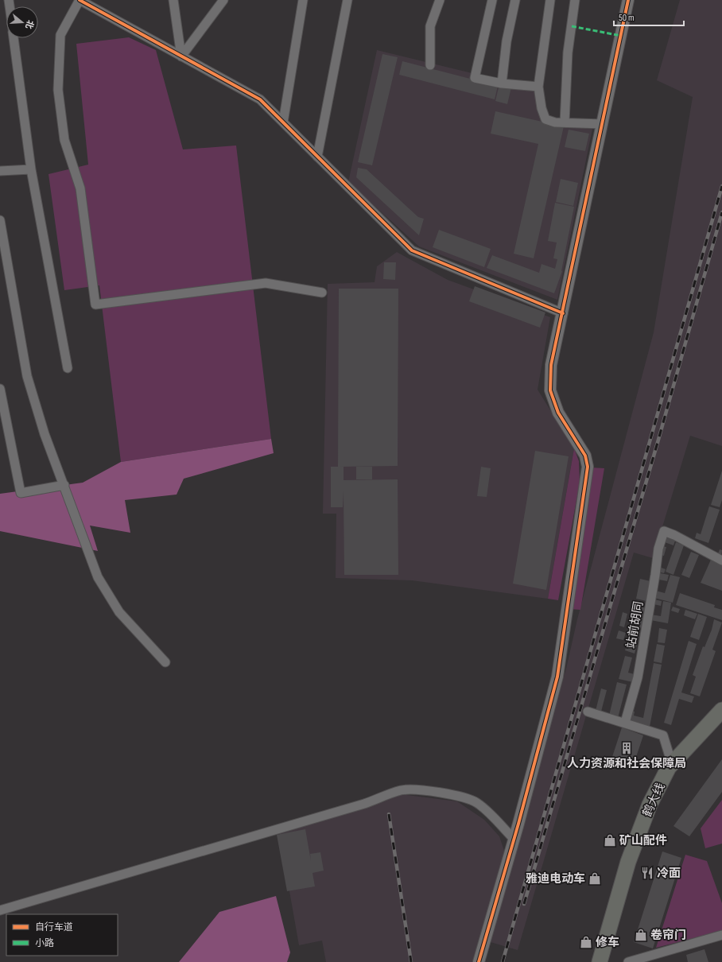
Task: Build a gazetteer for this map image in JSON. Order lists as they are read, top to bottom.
{
  "streets": {
    "highway": ["鹤大线"],
    "street": ["站前胡同"]
  },
  "places": {
    "building": ["人力资源和社会保障局"],
    "shop": [
      "矿山配件",
      "雅迪电动车",
      "卷帘门",
      "修车"
    ],
    "restaurant": ["冷面"]
  },
  "legend": ["自行车道", "小路"],
  "scale_bar": "50 m",
  "north": "right"
}
